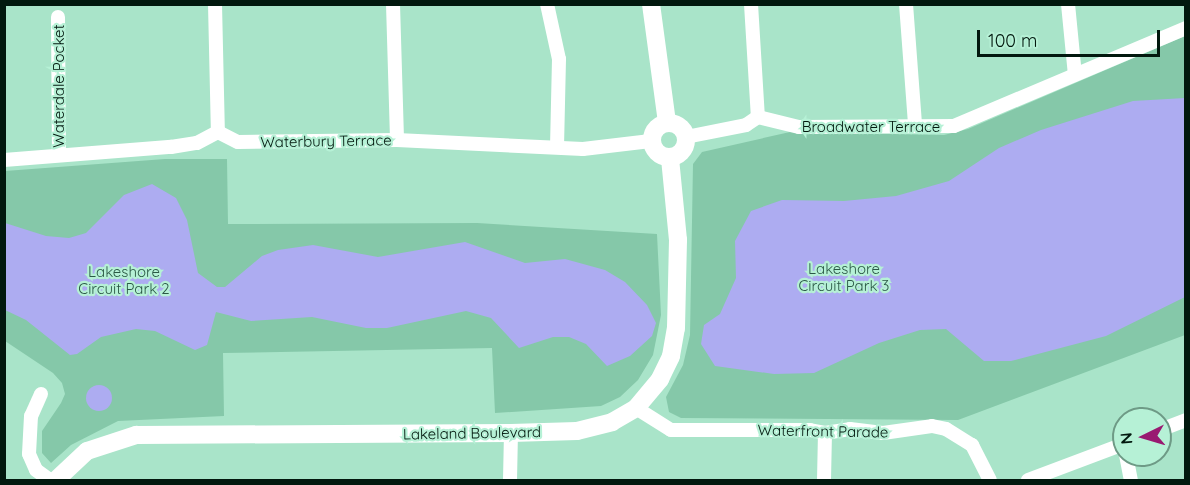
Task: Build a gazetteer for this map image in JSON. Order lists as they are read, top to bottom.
{
  "streets": {
    "street": [
      "Waterdale Pocket",
      "Broadwater Terrace",
      "Waterbury Terrace",
      "Waterfront Parade",
      "Lakeland Boulevard"
    ]
  },
  "crossings": [
    ["Waterbury Terrace", "Lakeland Boulevard"],
    ["Waterfront Parade", "Lakeland Boulevard"]
  ],
  "parks": ["Lakeshore Circuit Park 3", "Lakeshore Circuit Park 2"],
  "scale_bar": "100 m",
  "north": "left"
}
